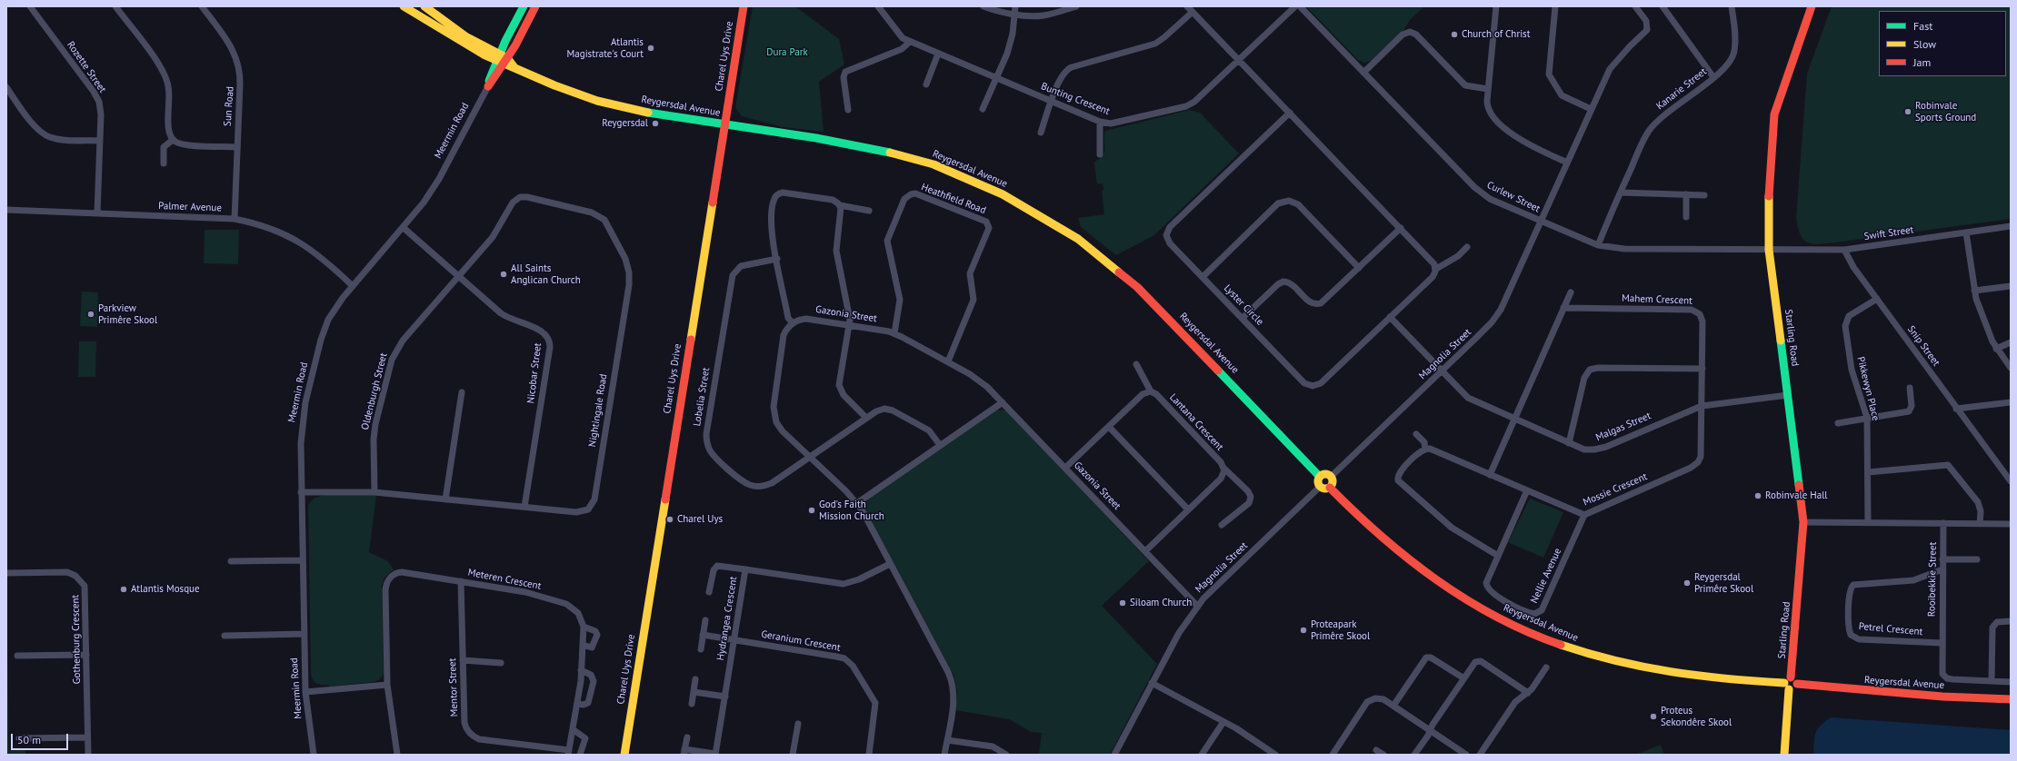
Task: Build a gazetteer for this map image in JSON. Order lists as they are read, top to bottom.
{
  "streets": {
    "main road": [
      "Charel Uys Drive",
      "Reygersdal Avenue",
      "Meermin Road",
      "Starling Road"
    ],
    "street": [
      "Rozette Street",
      "Kanarie Street",
      "Bunting Crescent",
      "Sun Road",
      "Curlew Street",
      "Heathfield Road",
      "Palmer Avenue",
      "Swift Street",
      "Mahem Crescent",
      "Lyster Circle",
      "Gazonia Street",
      "Snip Street",
      "Magnolia Street",
      "Nicobar Street",
      "Pikkewyn Place",
      "Oldenburgh Street",
      "Lobelia Street",
      "Nightingale Road",
      "Lantana Crescent",
      "Malgas Street",
      "Mossie Crescent",
      "Nellie Avenue",
      "Meteren Crescent",
      "Rooibekkie Street",
      "Hydrangea Crescent",
      "Petrel Crescent",
      "Gothenburg Crescent",
      "Geranium Crescent",
      "Mentor Street"
    ]
  },
  "crossings": [
    ["Charel Uys Drive", "Reygersdal Avenue"],
    ["Rozette Street", "Palmer Avenue"],
    ["Kanarie Street", "Curlew Street"],
    ["Sun Road", "Palmer Avenue"],
    ["Reygersdal Avenue", "Meermin Road"],
    ["Reygersdal Avenue", "Starling Road"],
    ["Reygersdal Avenue", "Magnolia Street"],
    ["Meermin Road", "Palmer Avenue"],
    ["Meermin Road", "Nicobar Street"],
    ["Meermin Road", "Nightingale Road"],
    ["Curlew Street", "Swift Street"],
    ["Curlew Street", "Starling Road"],
    ["Curlew Street", "Magnolia Street"],
    ["Heathfield Road", "Gazonia Street"],
    ["Swift Street", "Starling Road"],
    ["Swift Street", "Snip Street"],
    ["Mahem Crescent", "Malgas Street"],
    ["Mahem Crescent", "Mossie Crescent"],
    ["Lyster Circle", "Malgas Street"],
    ["Gazonia Street", "Magnolia Street"],
    ["Starling Road", "Malgas Street"],
    ["Snip Street", "Pikkewyn Place"],
    ["Magnolia Street", "Malgas Street"],
    ["Nicobar Street", "Oldenburgh Street"],
    ["Nicobar Street", "Nightingale Road"],
    ["Oldenburgh Street", "Nightingale Road"],
    ["Malgas Street", "Mossie Crescent"],
    ["Mossie Crescent", "Nellie Avenue"],
    ["Meteren Crescent", "Mentor Street"],
    ["Rooibekkie Street", "Petrel Crescent"],
    ["Hydrangea Crescent", "Geranium Crescent"]
  ],
  "parks": ["Dura Park"],
  "places": [
    "Church of Christ",
    "Atlantis Magistrate's Court",
    "Robinvale Sports Ground",
    "Reygersdal",
    "All Saints Anglican Church",
    "Parkview Primêre Skool",
    "Robinvale Hall",
    "God's Faith Mission Church",
    "Charel Uys",
    "Reygersdal Primêre Skool",
    "Atlantis Mosque",
    "Siloam Church",
    "Proteapark Primêre Skool",
    "Proteus Sekondêre Skool"
  ],
  "legend": ["Fast", "Slow", "Jam"],
  "scale_bar": "50 m"
}
